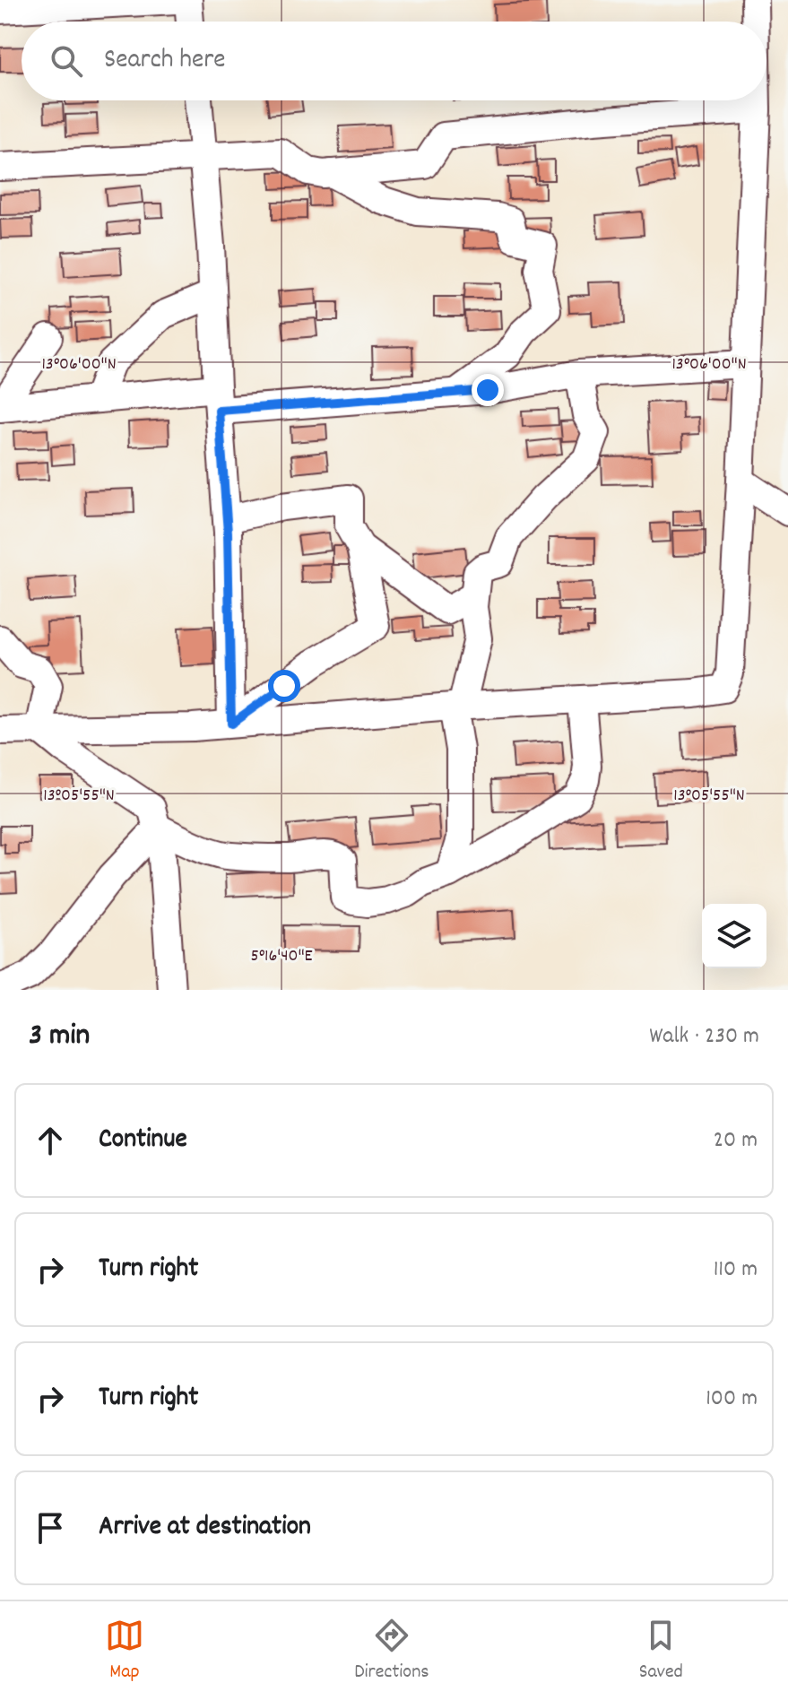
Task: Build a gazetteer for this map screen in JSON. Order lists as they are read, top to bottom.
{
  "page": {
    "search": "Search here",
    "heading": ["3 min", "Walk · 230 m"],
    "list": [
      ["Continue", "20 m"],
      ["Turn right", "110 m"],
      ["Turn right", "100 m"],
      "Arrive at destination"
    ],
    "nav": ["Map", "Directions", "Saved"]
  },
  "coordinates": ["13°06'00\"N", "13°05'55\"N", "5°16'40\"E"]
}
